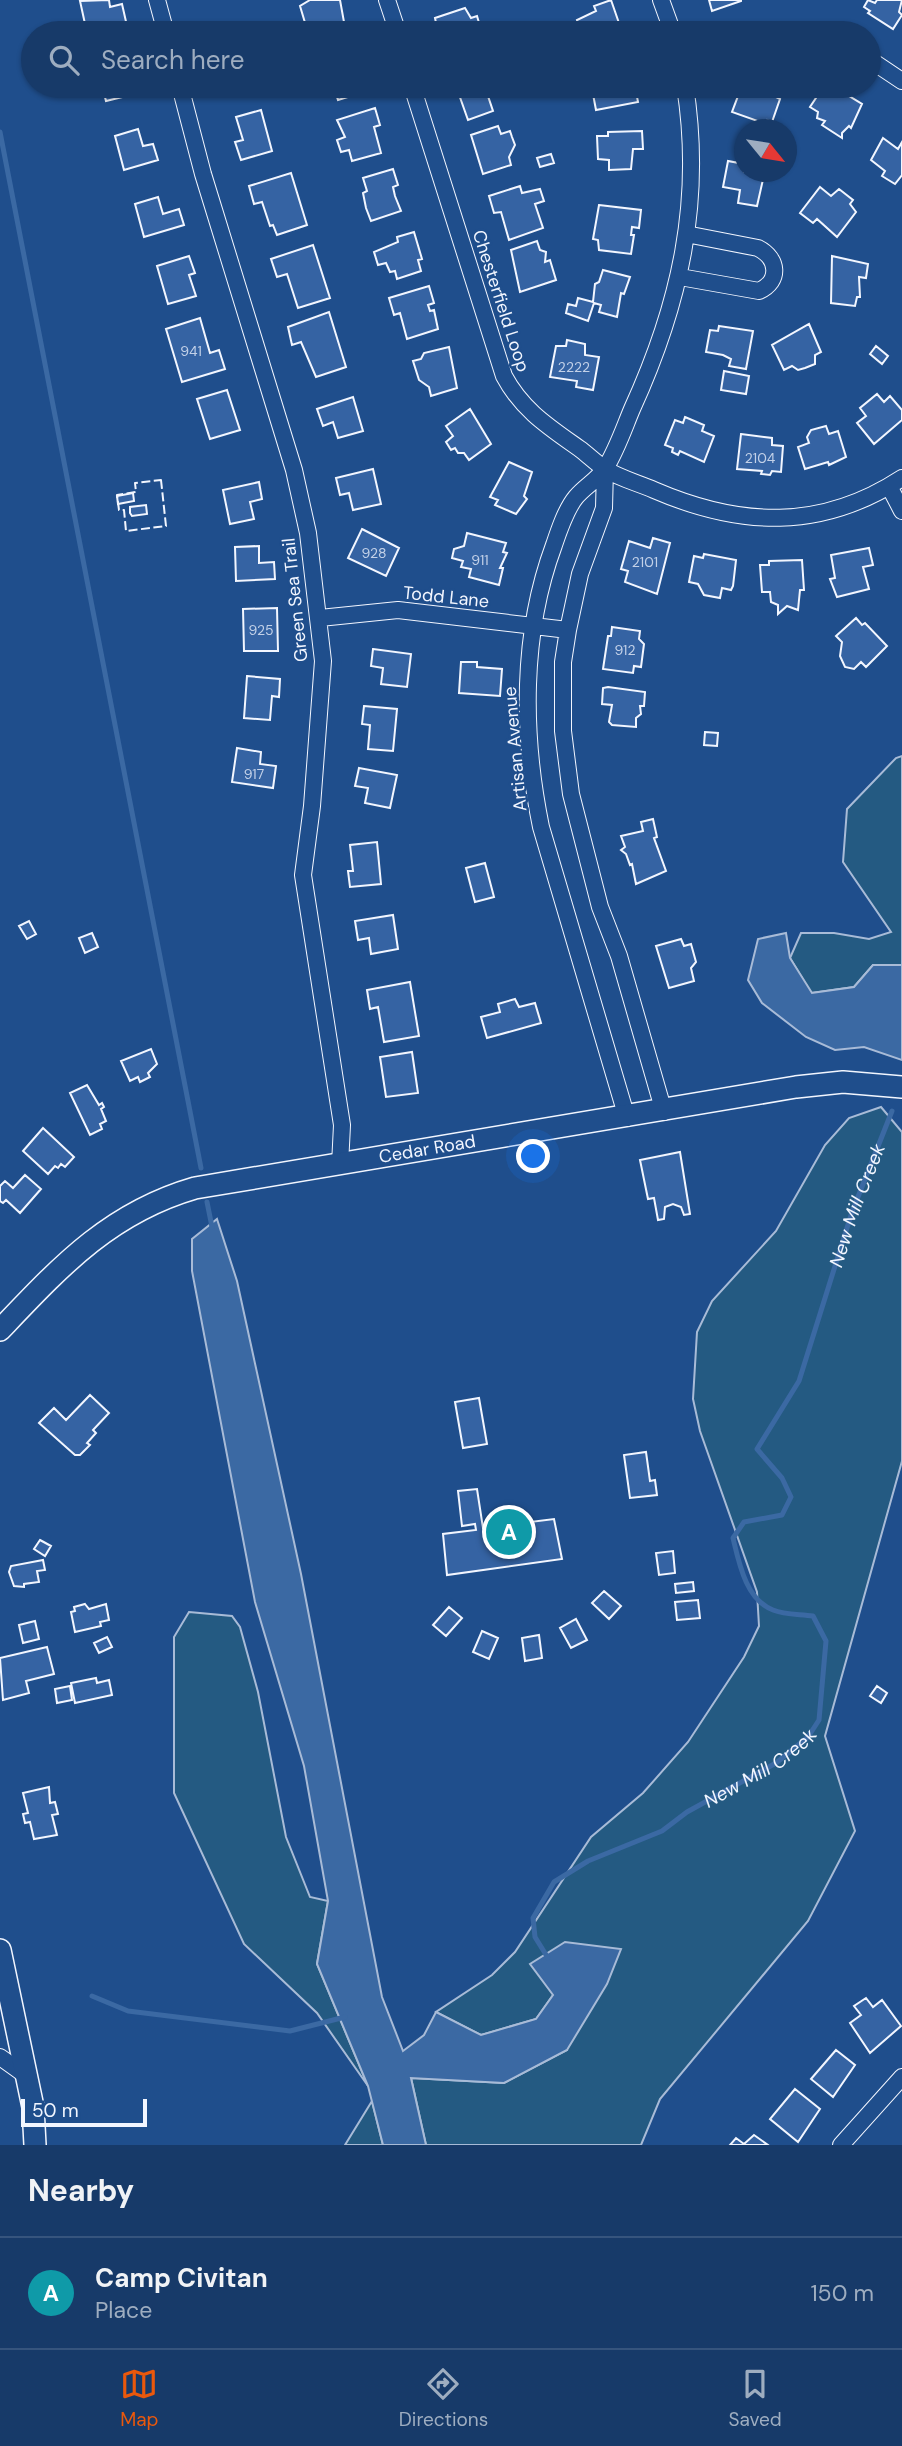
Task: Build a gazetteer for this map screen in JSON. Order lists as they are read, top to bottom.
{
  "streets": {
    "street": [
      "Chesterfield Loop",
      "Todd Lane",
      "Green Sea Trail",
      "Artisan Avenue",
      "Cedar Road"
    ]
  },
  "crossings": [
    ["Chesterfield Loop", "Artisan Avenue"],
    ["Todd Lane", "Green Sea Trail"],
    ["Todd Lane", "Artisan Avenue"],
    ["Green Sea Trail", "Cedar Road"],
    ["Artisan Avenue", "Cedar Road"]
  ],
  "water": ["New Mill Creek"],
  "house_numbers": [
    "941",
    "2222",
    "2104",
    "928",
    "911",
    "2101",
    "925",
    "912",
    "917"
  ],
  "scale_bar": "50 m",
  "north": "bottom right",
  "page": {
    "search": "Search here",
    "pins": "A",
    "scale": "50 m",
    "heading": "Nearby",
    "list": [
      {
        "mark": "A",
        "name": "Camp Civitan",
        "note": "Place",
        "value": "150 m"
      }
    ],
    "nav": ["Map", "Directions", "Saved"]
  }
}
